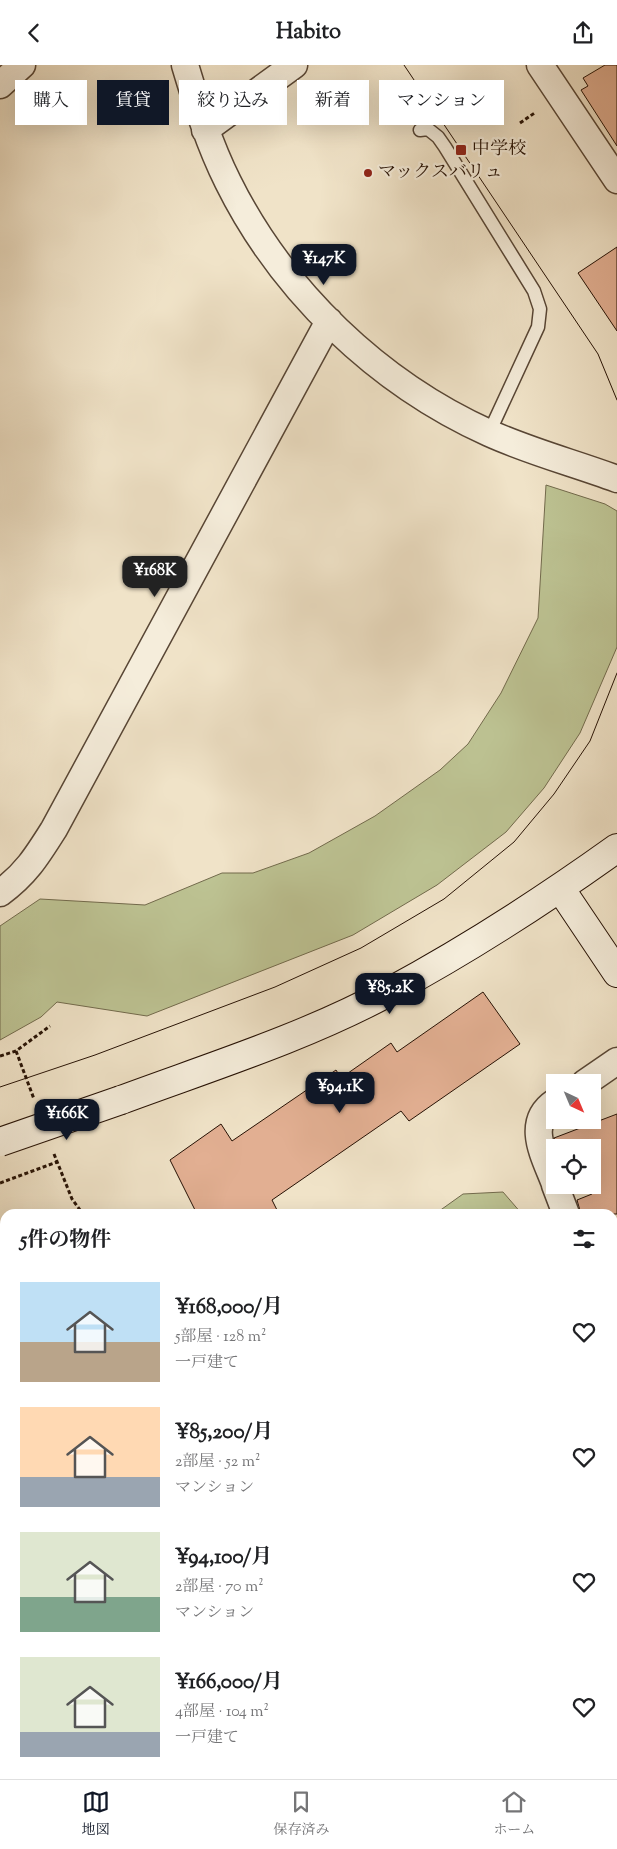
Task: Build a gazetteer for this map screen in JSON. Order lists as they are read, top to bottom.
{
  "places": {
    "transit": ["中学校"],
    "other": ["マックスバリュ"]
  },
  "north": "bottom right",
  "page": {
    "header": "Habito",
    "chip": [
      "購入",
      "賃貸",
      "絞り込み",
      "新着",
      "マンション"
    ],
    "price": [
      "¥147K",
      "¥168K",
      "¥85.2K",
      "¥94.1K",
      "¥166K"
    ],
    "heading": "5件の物件",
    "list": [
      {
        "name": "¥168,000/月",
        "note": "5部屋 · 128 m² · 一戸建て"
      },
      {
        "name": "¥85,200/月",
        "note": "2部屋 · 52 m² · マンション"
      },
      {
        "name": "¥94,100/月",
        "note": "2部屋 · 70 m² · マンション"
      },
      {
        "name": "¥166,000/月",
        "note": "4部屋 · 104 m² · 一戸建て"
      }
    ],
    "tabs": ["地図", "保存済み", "ホーム"]
  }
}
